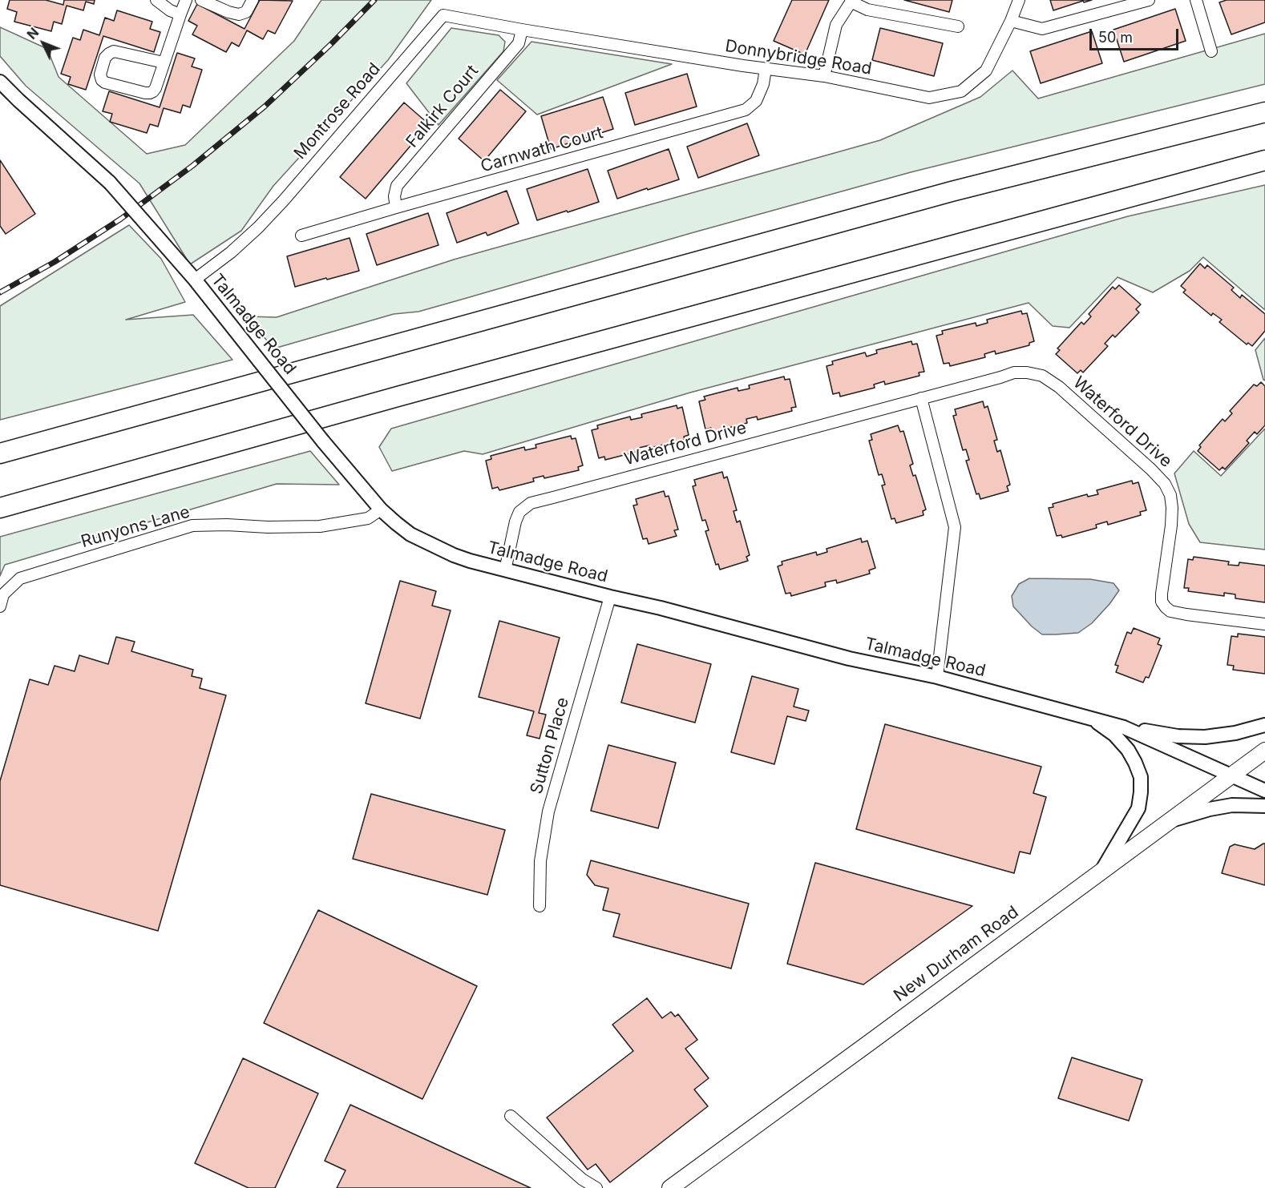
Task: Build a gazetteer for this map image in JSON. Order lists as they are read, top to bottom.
{
  "streets": {
    "main road": ["New Durham Road"],
    "street": [
      "Donnybridge Road",
      "Falkirk Court",
      "Montrose Road",
      "Carnwath Court",
      "Talmadge Road",
      "Waterford Drive",
      "Runyons Lane",
      "Sutton Place"
    ]
  },
  "crossings": [
    ["Donnybridge Road", "Falkirk Court"],
    ["Donnybridge Road", "Montrose Road"],
    ["Donnybridge Road", "Carnwath Court"],
    ["Falkirk Court", "Montrose Road"],
    ["Falkirk Court", "Carnwath Court"],
    ["Montrose Road", "Talmadge Road"],
    ["Talmadge Road", "Waterford Drive"],
    ["Talmadge Road", "Runyons Lane"],
    ["Talmadge Road", "Sutton Place"],
    ["Talmadge Road", "New Durham Road"]
  ],
  "scale_bar": "50 m",
  "north": "top left"
}
